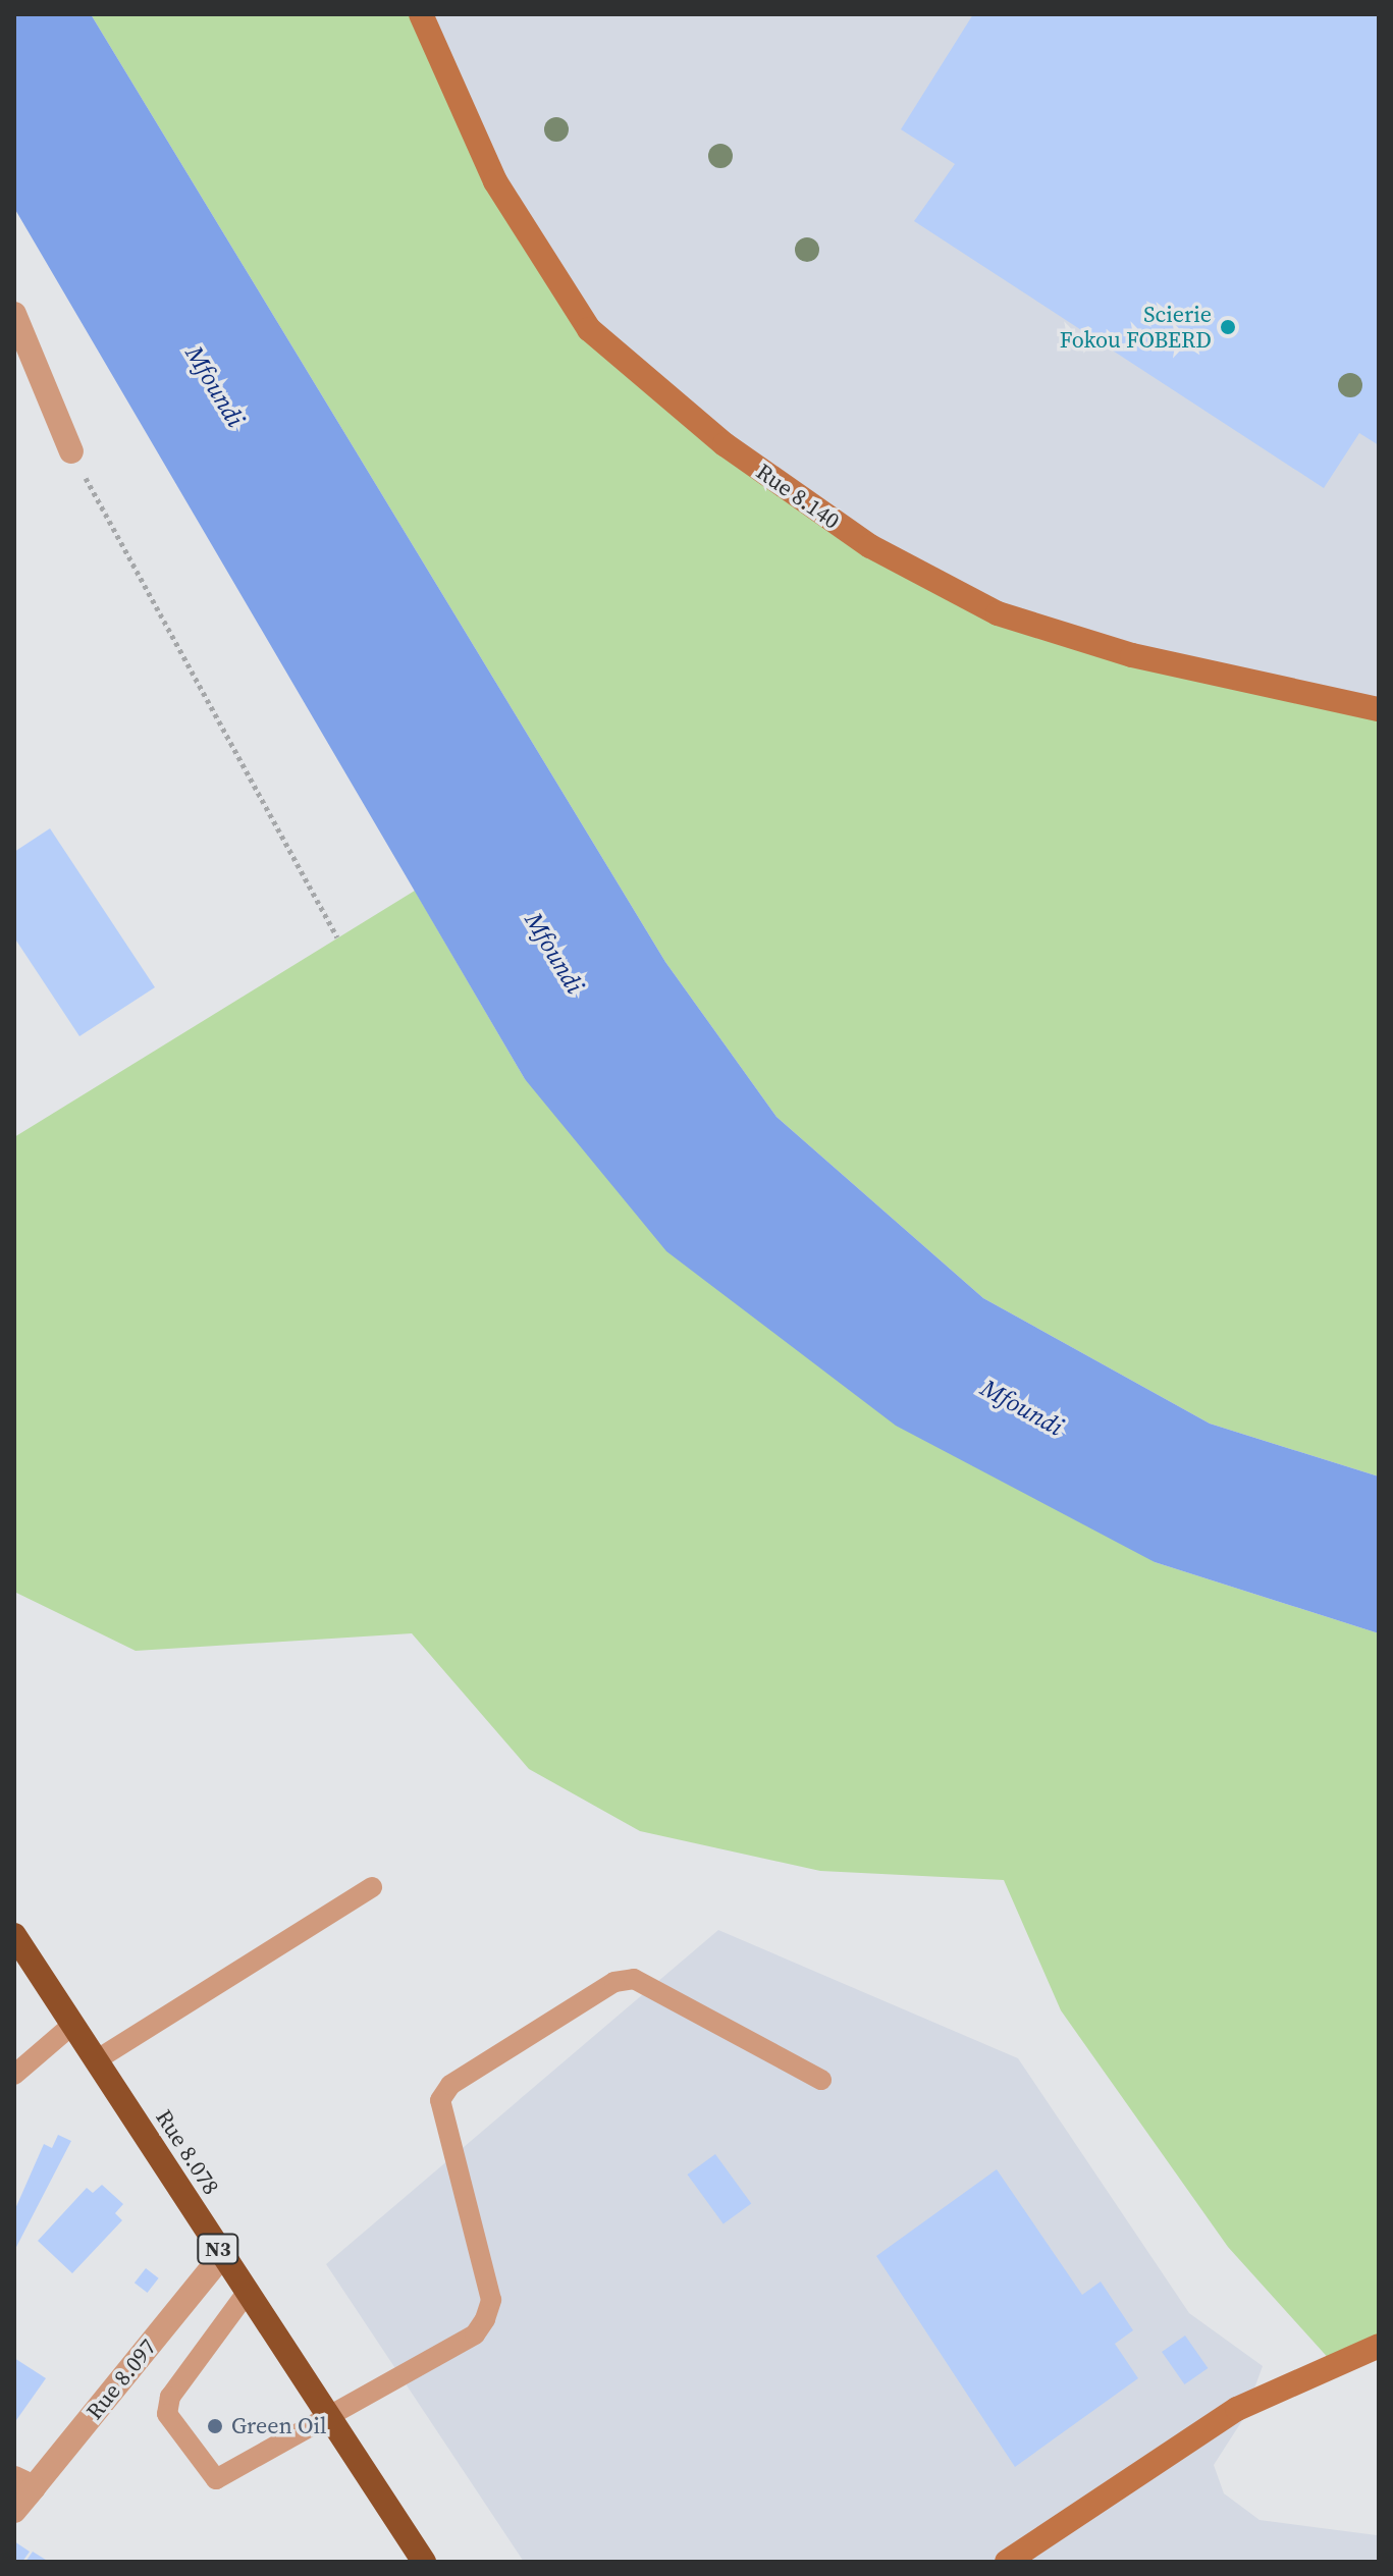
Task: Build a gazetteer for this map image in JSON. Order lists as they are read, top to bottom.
{
  "streets": {
    "highway": ["Rue 8.078", "N3"],
    "main road": ["Rue 8.140"],
    "street": ["Rue 8.097"]
  },
  "crossings": [
    ["Rue 8.078", "Rue 8.097"]
  ],
  "water": ["Mfoundi"],
  "places": ["Scierie Fokou FOBERD", "Green Oil"]
}
